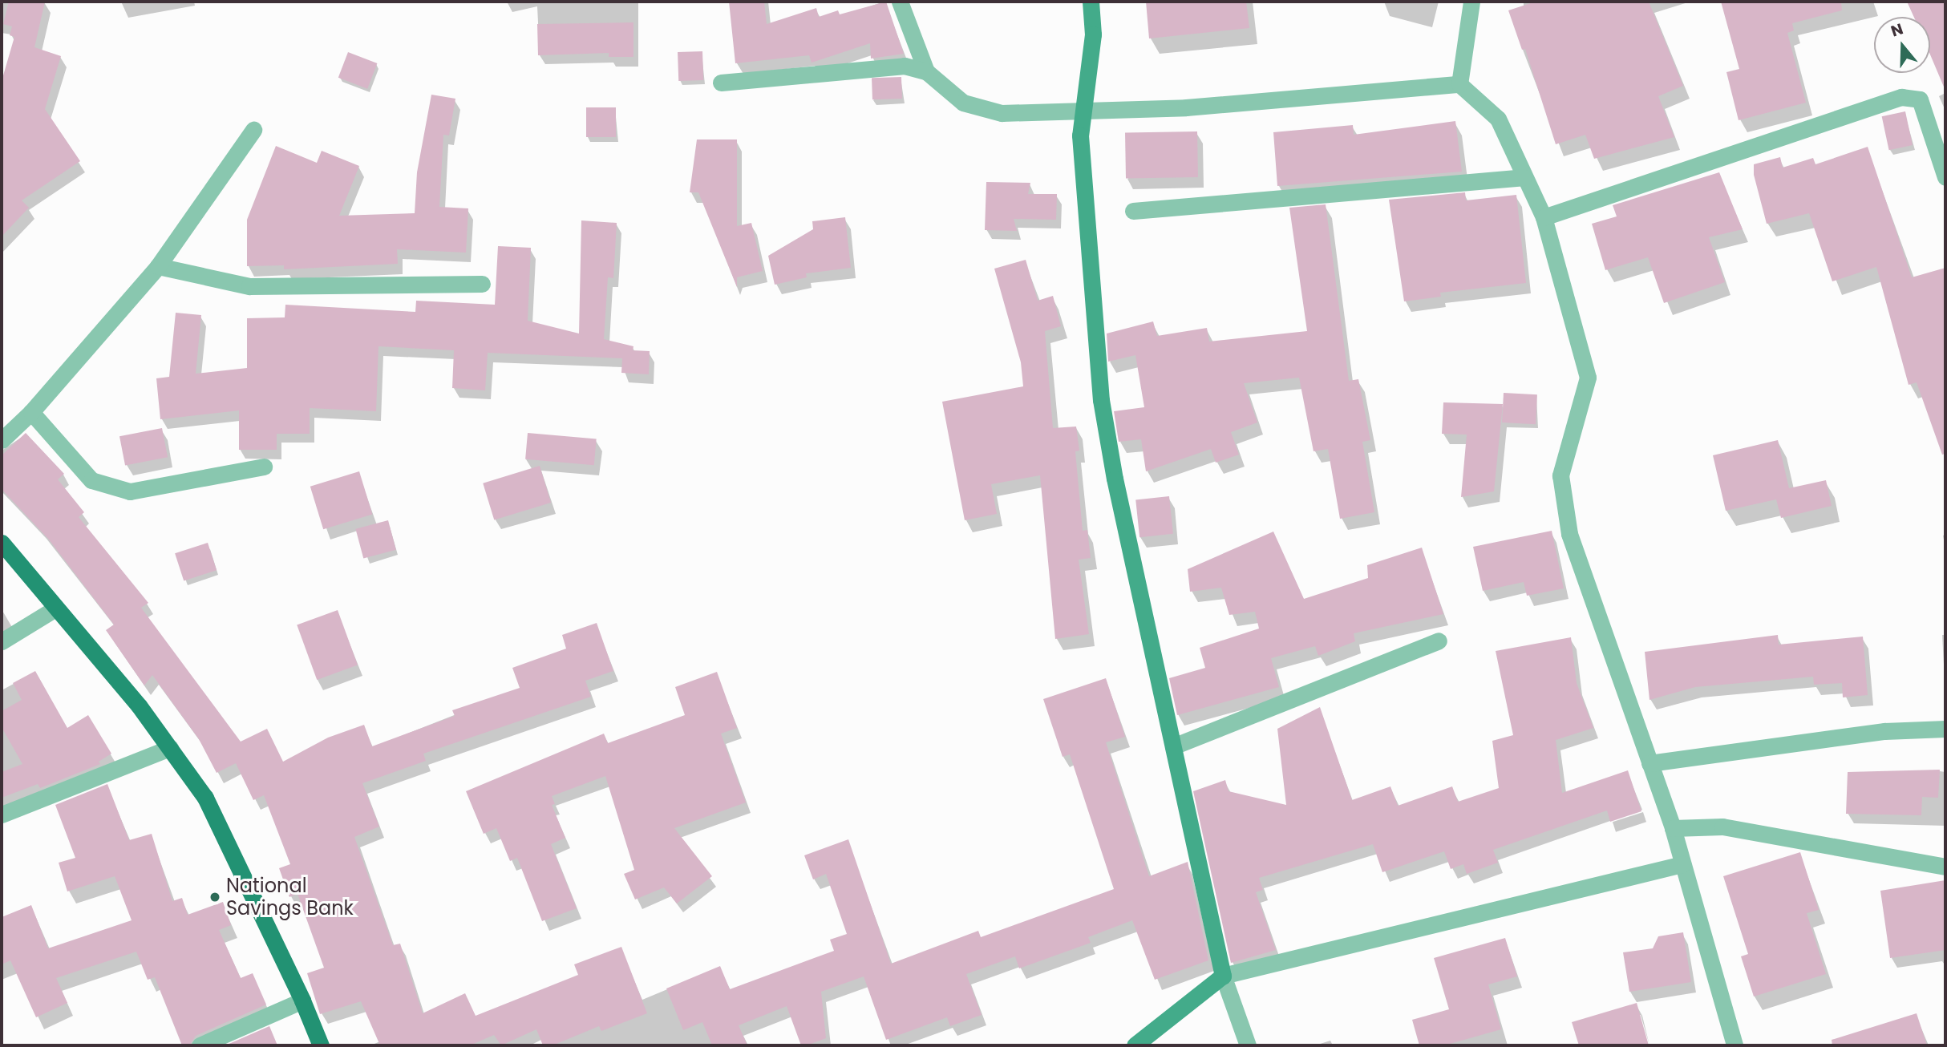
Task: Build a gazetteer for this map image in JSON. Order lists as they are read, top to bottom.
{
  "places": ["National Savings Bank"],
  "north": "top"
}
